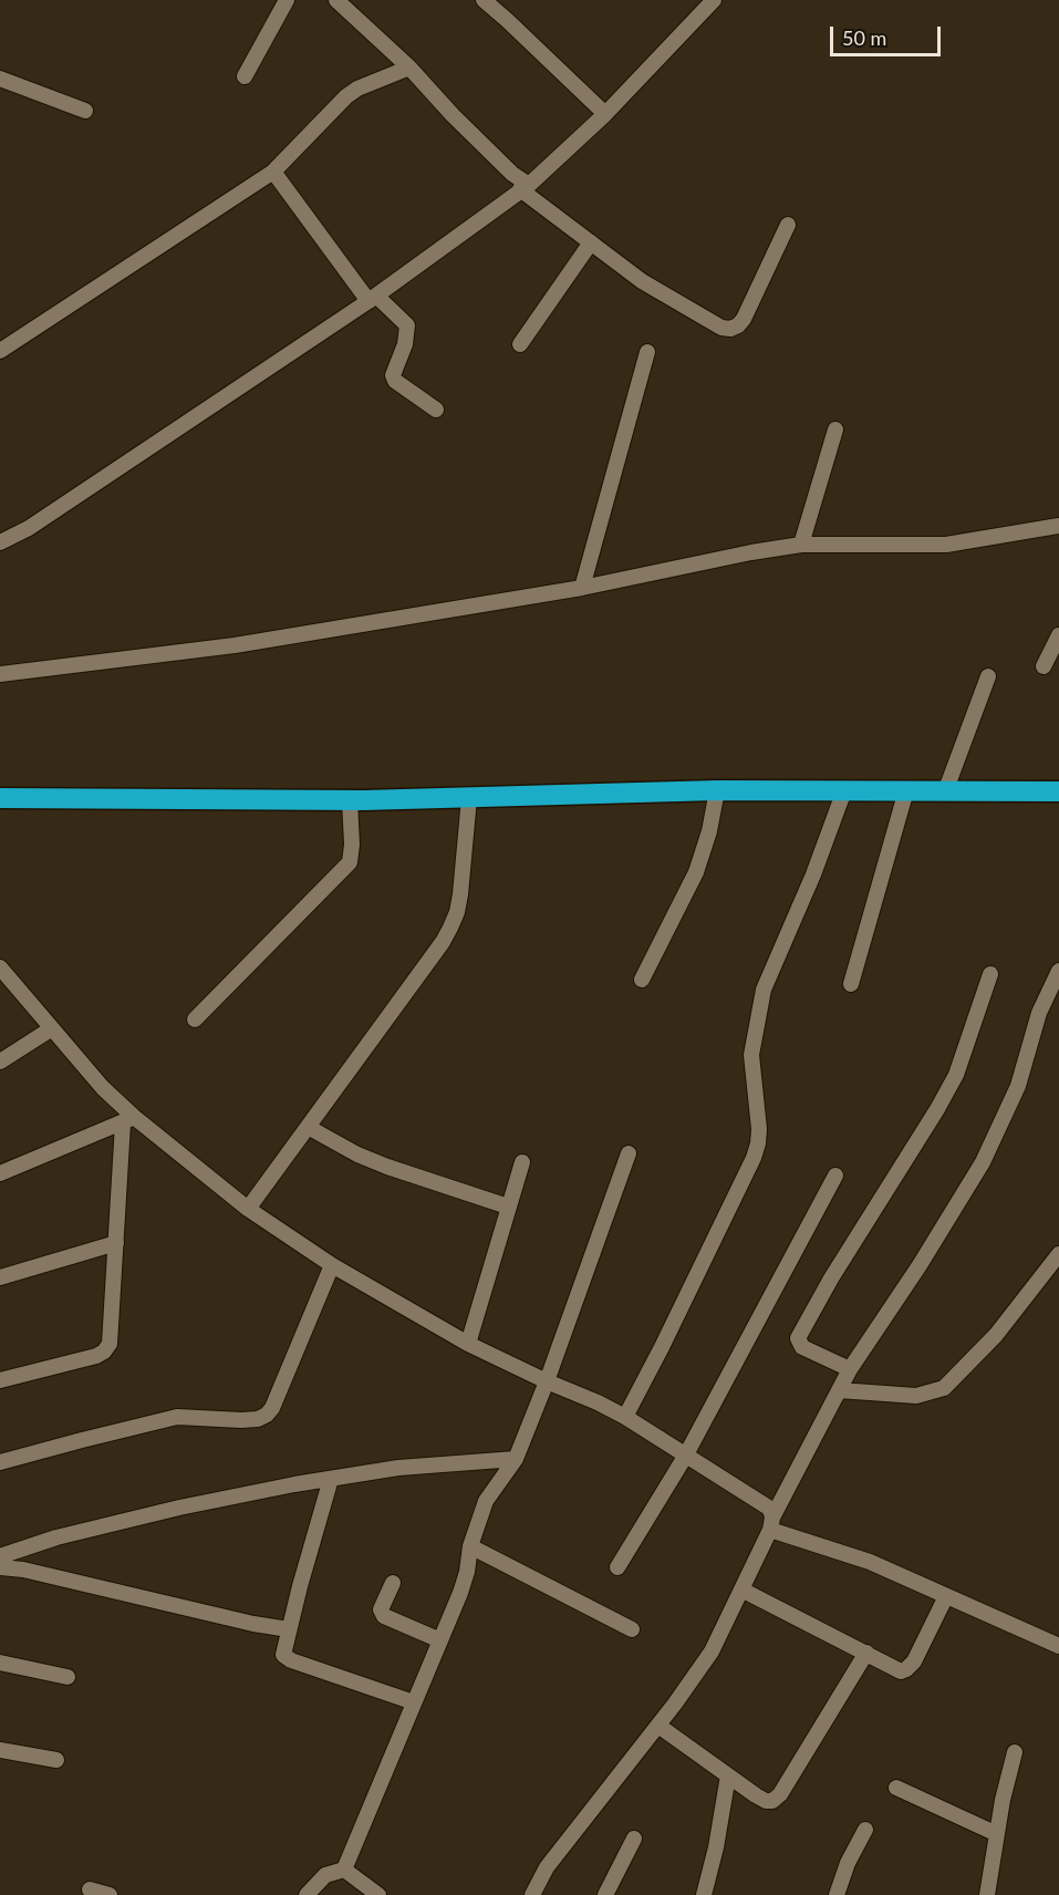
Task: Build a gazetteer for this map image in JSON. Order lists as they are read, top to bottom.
{
  "scale_bar": "50 m"
}
